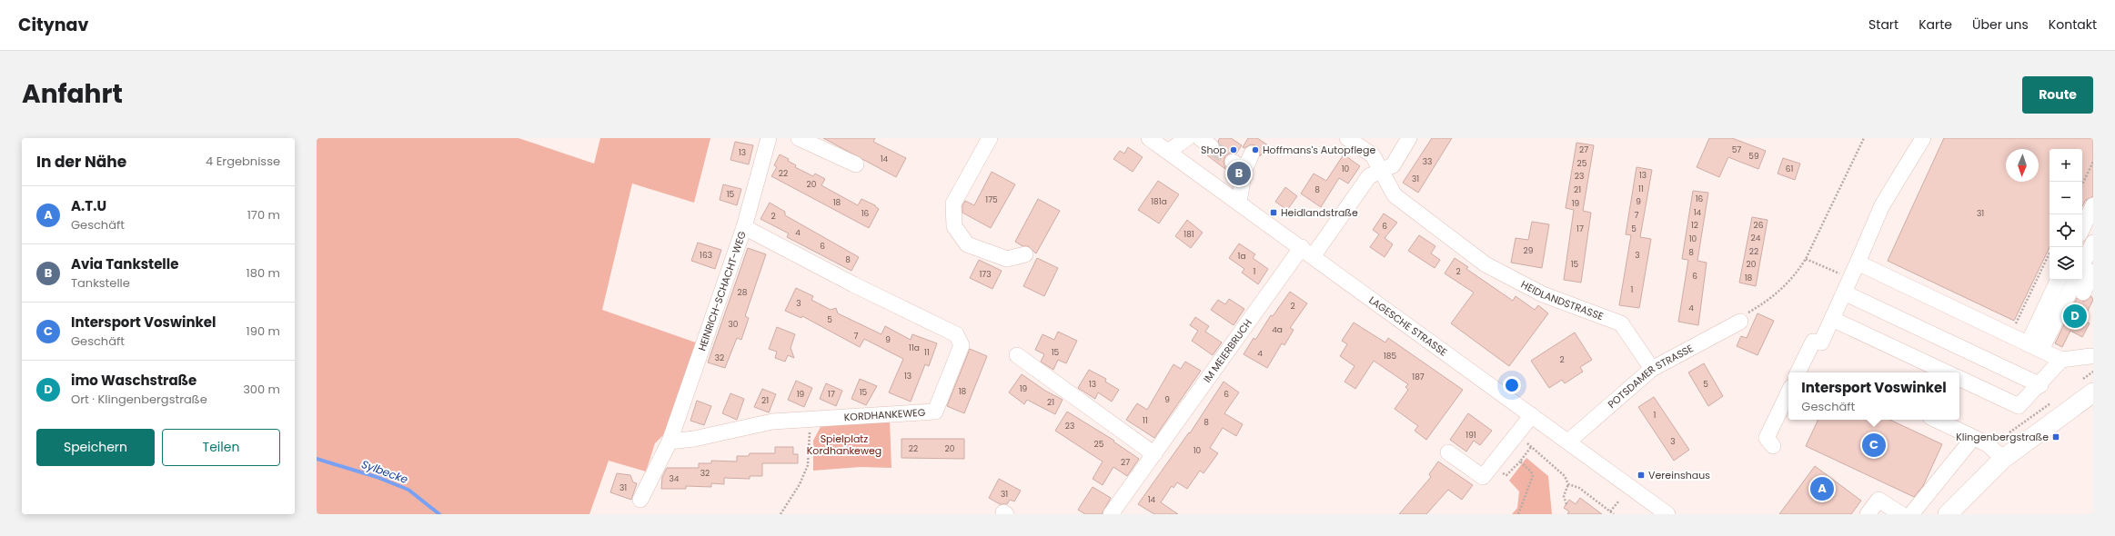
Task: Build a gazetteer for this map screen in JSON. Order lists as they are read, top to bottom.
{
  "streets": {
    "street": [
      "HEINRICH-SCHACHT-WEG",
      "HEIDLANDSTRASSE",
      "LAGESCHE STRASSE",
      "IM MEIERBRUCH",
      "POTSDAMER STRASSE",
      "KORDHANKEWEG"
    ]
  },
  "crossings": [
    ["HEINRICH-SCHACHT-WEG", "KORDHANKEWEG"],
    ["HEIDLANDSTRASSE", "POTSDAMER STRASSE"],
    ["LAGESCHE STRASSE", "IM MEIERBRUCH"],
    ["LAGESCHE STRASSE", "POTSDAMER STRASSE"]
  ],
  "water": ["Sylbecke"],
  "parks": ["Spielplatz Kordhankeweg"],
  "places": {
    "other": ["Shop", "Hoffmans's Autopflege"],
    "transit": ["Heidlandstraße", "Klingenbergstraße", "Vereinshaus"]
  },
  "house_numbers": [
    "27",
    "57",
    "13",
    "59",
    "14",
    "33",
    "25",
    "10",
    "61",
    "22",
    "13",
    "23",
    "31",
    "20",
    "11",
    "8",
    "21",
    "15",
    "16",
    "175",
    "181a",
    "9",
    "18",
    "19",
    "14",
    "16",
    "31",
    "7",
    "2",
    "12",
    "26",
    "6",
    "17",
    "5",
    "4",
    "181",
    "24",
    "10",
    "6",
    "29",
    "22",
    "8",
    "163",
    "3",
    "1a",
    "8",
    "15",
    "20",
    "1",
    "2",
    "173",
    "6",
    "18",
    "1",
    "28",
    "3",
    "2",
    "4",
    "5",
    "30",
    "4a",
    "7",
    "9",
    "11a",
    "11",
    "15",
    "4",
    "185",
    "32",
    "2",
    "13",
    "187",
    "13",
    "5",
    "19",
    "18",
    "15",
    "19",
    "17",
    "6",
    "9",
    "21",
    "21",
    "1",
    "11",
    "8",
    "23",
    "191",
    "3",
    "25",
    "22",
    "20",
    "10",
    "27",
    "32",
    "34",
    "31",
    "31",
    "14"
  ],
  "north": "bottom",
  "page": {
    "header": "Citynav",
    "nav": [
      "Start",
      "Karte",
      "Über uns",
      "Kontakt"
    ],
    "title": "Anfahrt",
    "buttons": [
      "Route",
      ["Speichern", "Teilen"]
    ],
    "heading": ["In der Nähe", "4 Ergebnisse"],
    "map_buttons": ["+", "−"],
    "pins": [
      "B",
      "D",
      "C",
      "A"
    ],
    "list": [
      {
        "mark": "A",
        "name": "A.T.U",
        "note": "Geschäft",
        "value": "170 m"
      },
      {
        "mark": "B",
        "name": "Avia Tankstelle",
        "note": "Tankstelle",
        "value": "180 m"
      },
      {
        "mark": "C",
        "name": "Intersport Voswinkel",
        "note": "Geschäft",
        "value": "190 m"
      },
      {
        "mark": "D",
        "name": "imo Waschstraße",
        "note": "Ort · Klingenbergstraße",
        "value": "300 m"
      }
    ],
    "popup": ["Intersport Voswinkel", "Geschäft"]
  }
}
